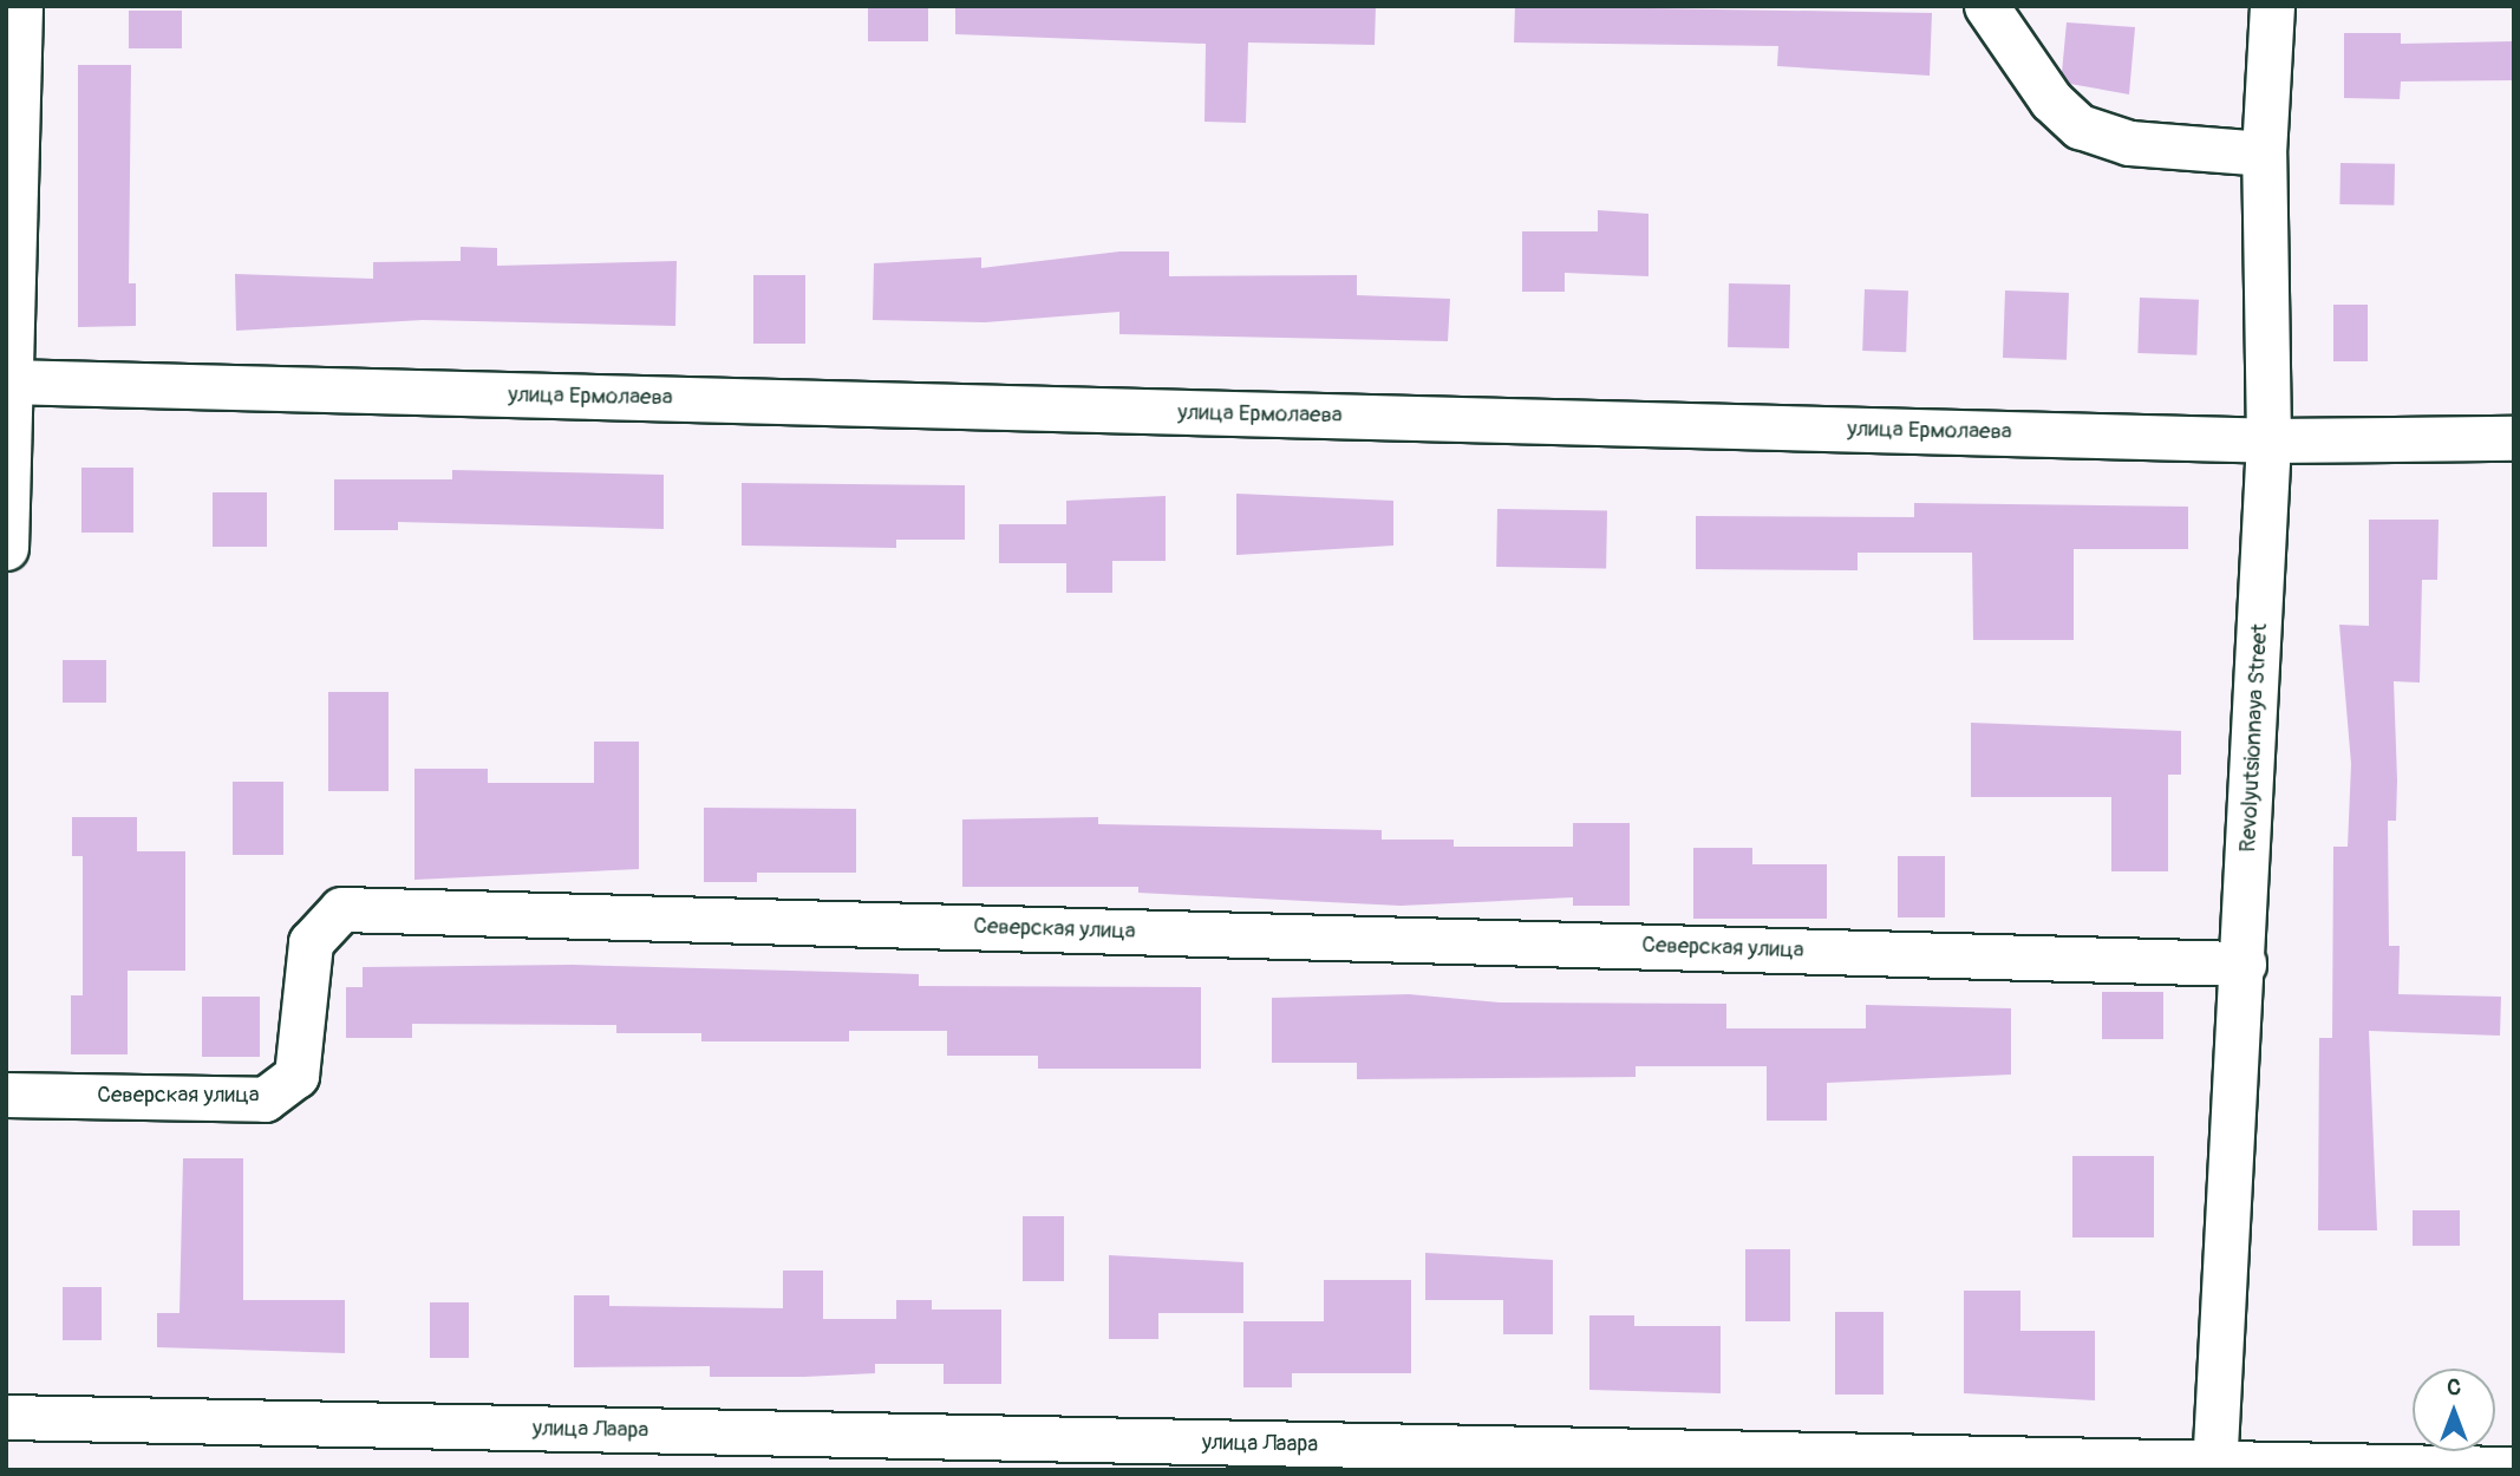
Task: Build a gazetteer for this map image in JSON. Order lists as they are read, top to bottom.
{
  "streets": {
    "street": [
      "улица Ермолаева",
      "Revolyutsionnaya Street",
      "Северская улица",
      "улица Лаара"
    ]
  },
  "crossings": [
    ["улица Ермолаева", "Revolyutsionnaya Street"],
    ["Revolyutsionnaya Street", "Северская улица"],
    ["Revolyutsionnaya Street", "улица Лаара"]
  ],
  "north": "top"
}
